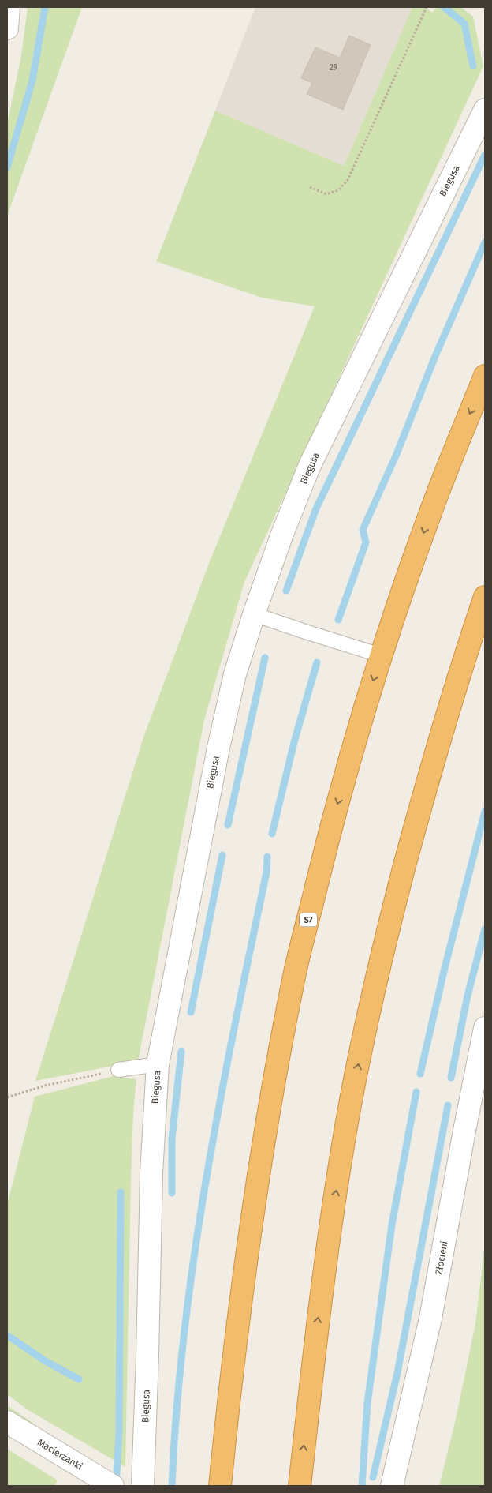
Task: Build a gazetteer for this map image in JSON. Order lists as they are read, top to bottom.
{
  "streets": {
    "highway": ["S7"],
    "street": ["Biegusa", "Złocieni", "Macierzanki"]
  },
  "house_numbers": ["29"]
}
